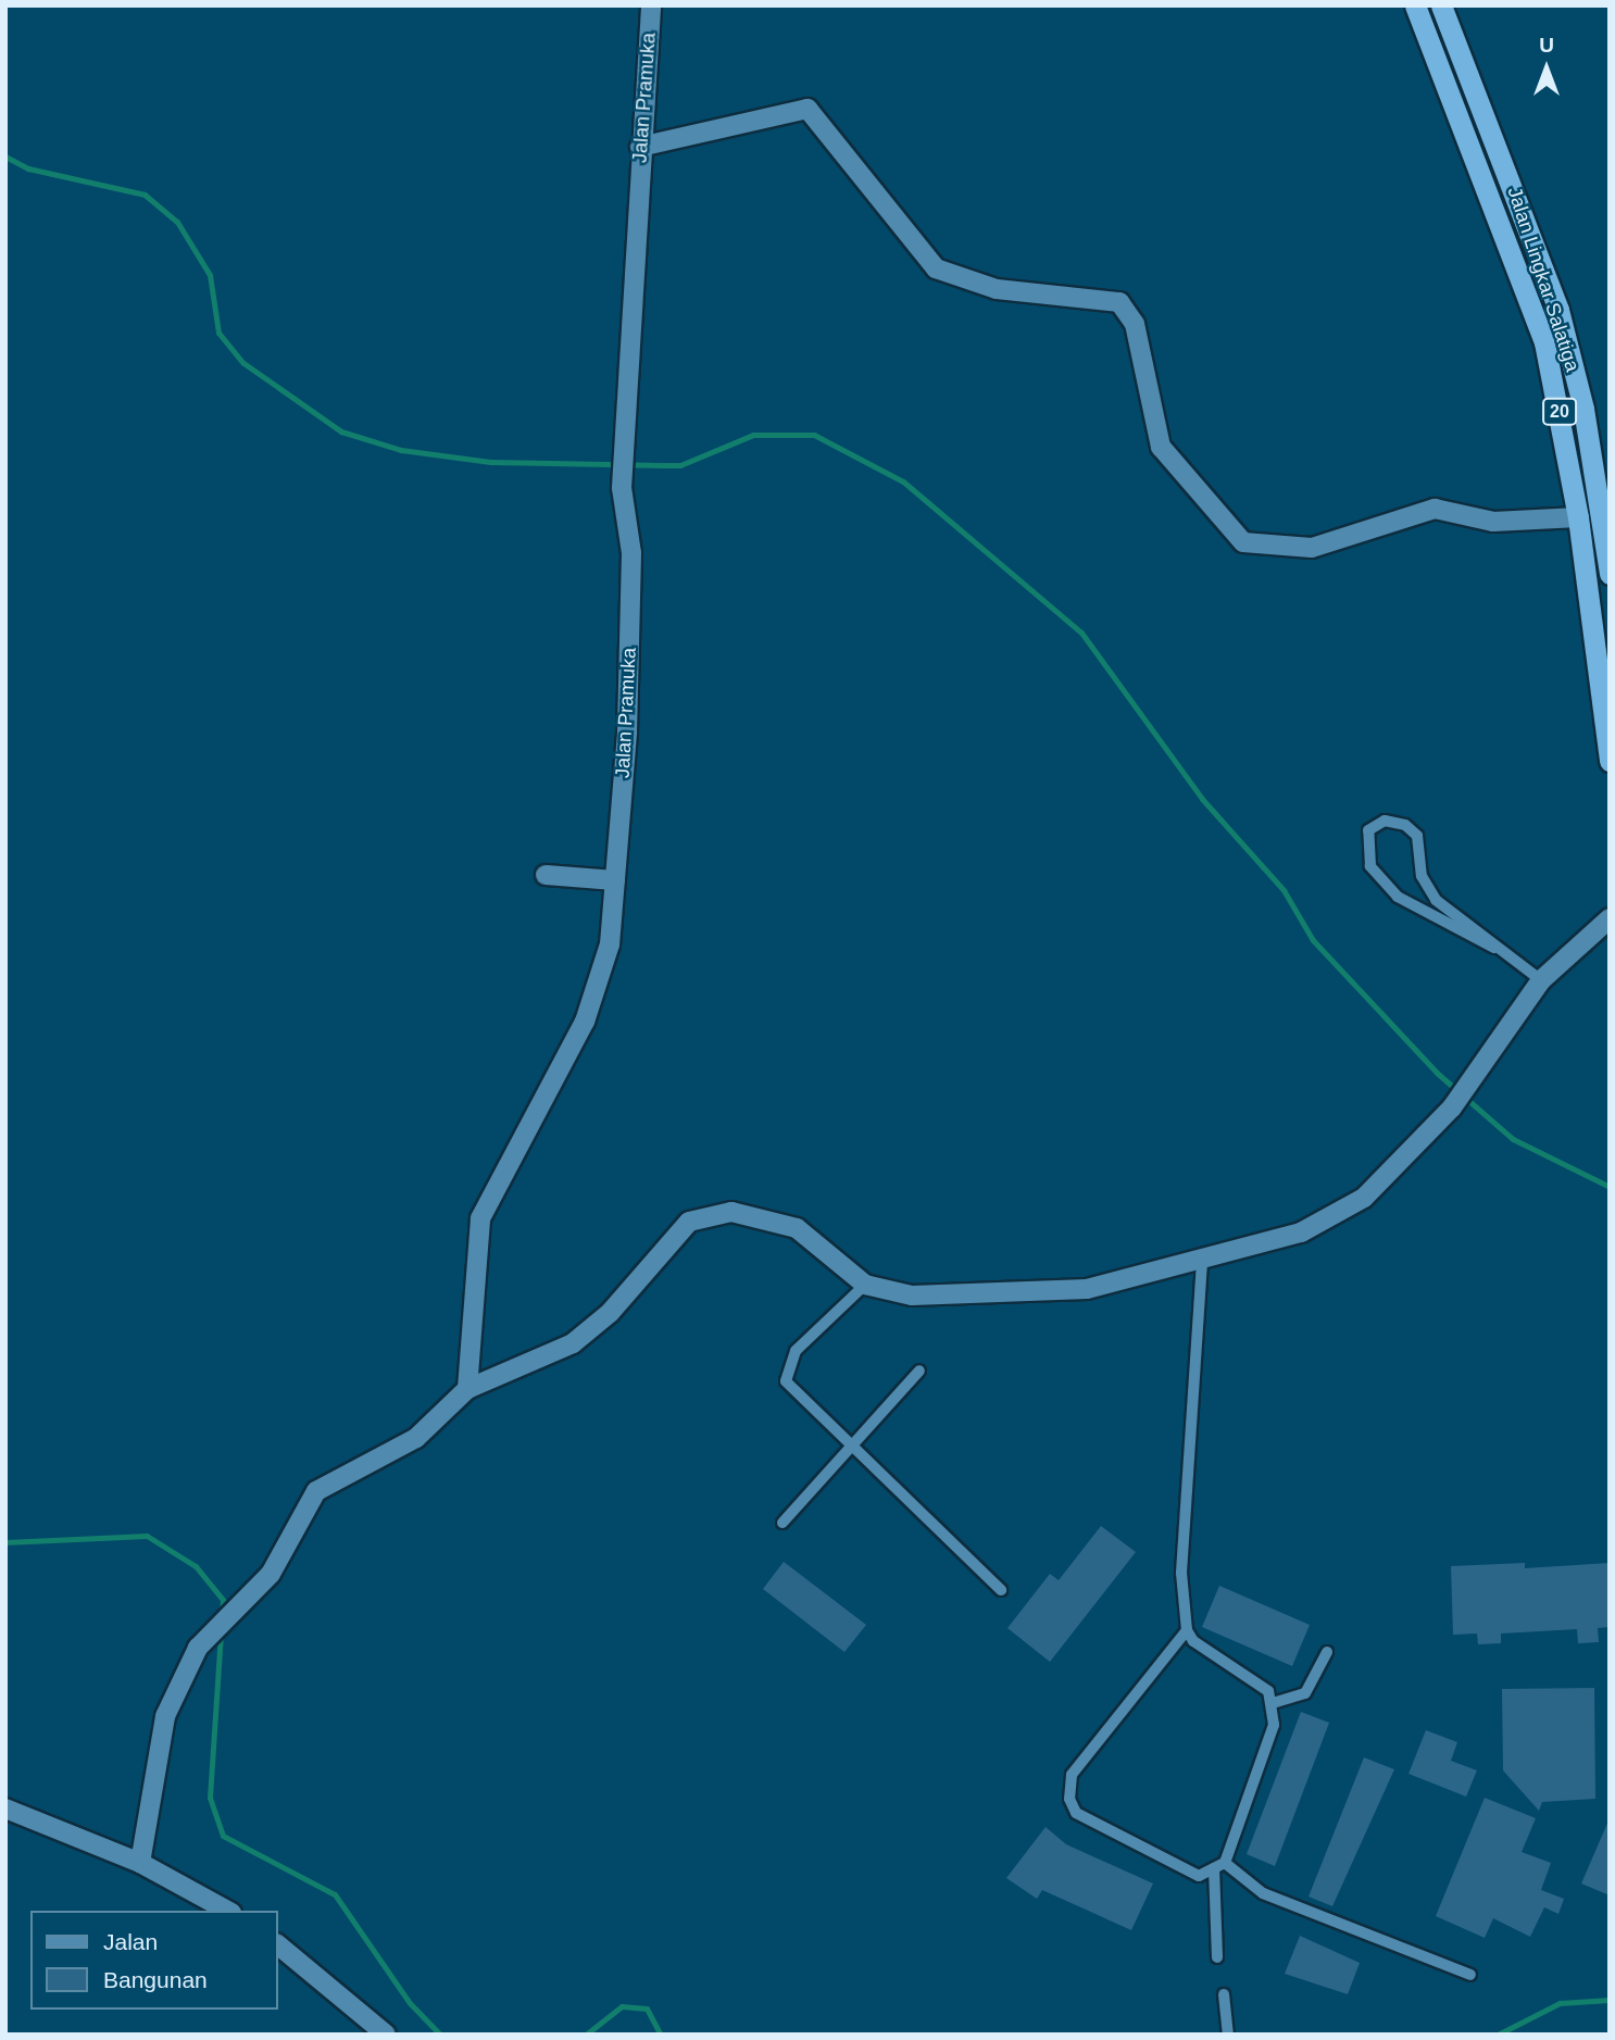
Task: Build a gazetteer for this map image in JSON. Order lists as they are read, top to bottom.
{
  "streets": {
    "highway": ["Jalan Lingkar Salatiga", "20"],
    "street": ["Jalan Pramuka"]
  },
  "legend": ["Jalan", "Bangunan"],
  "north": "top"
}
